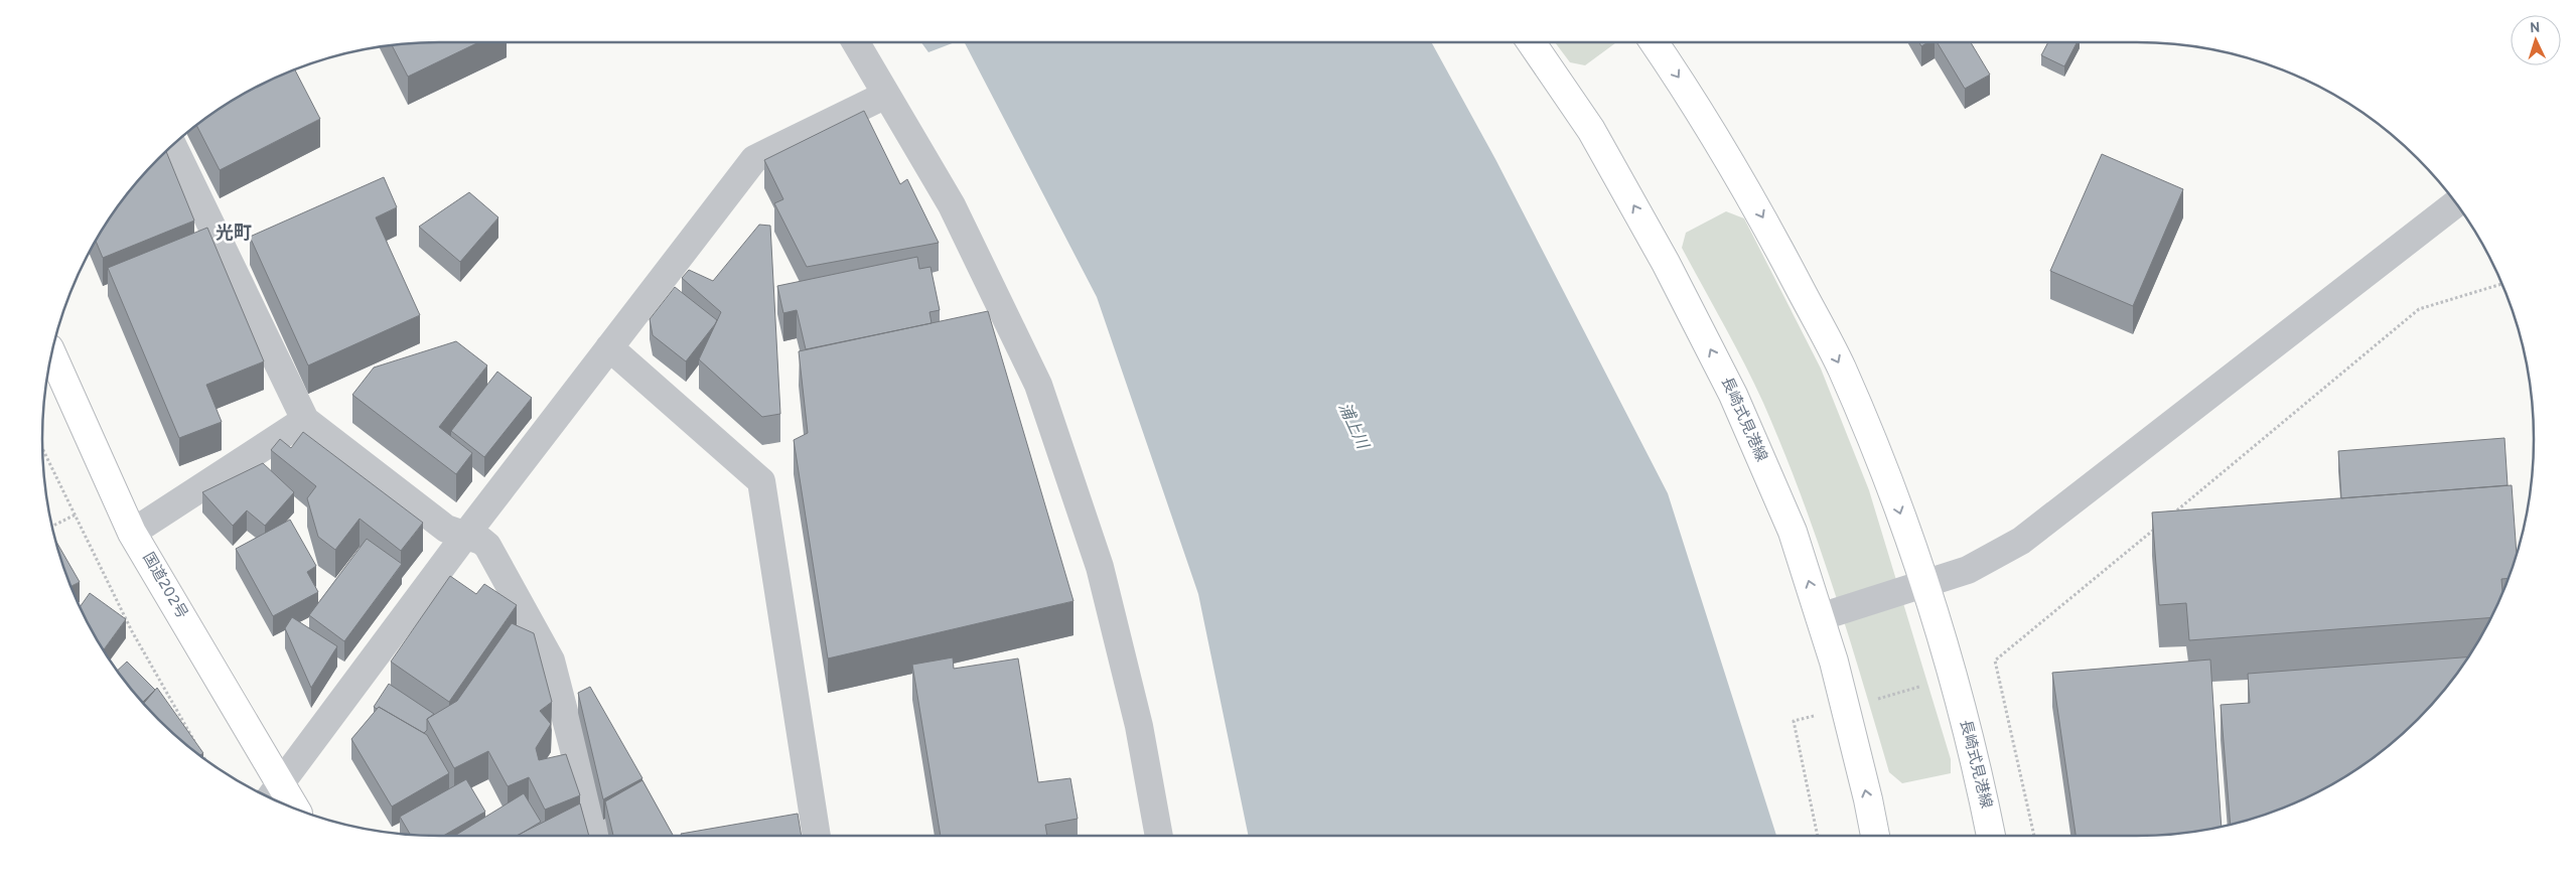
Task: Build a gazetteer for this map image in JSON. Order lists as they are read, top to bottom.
{
  "streets": {
    "main road": ["長崎式見港線", "国道202号"]
  },
  "districts": ["光町"],
  "water": ["浦上川"],
  "north": "top"
}
